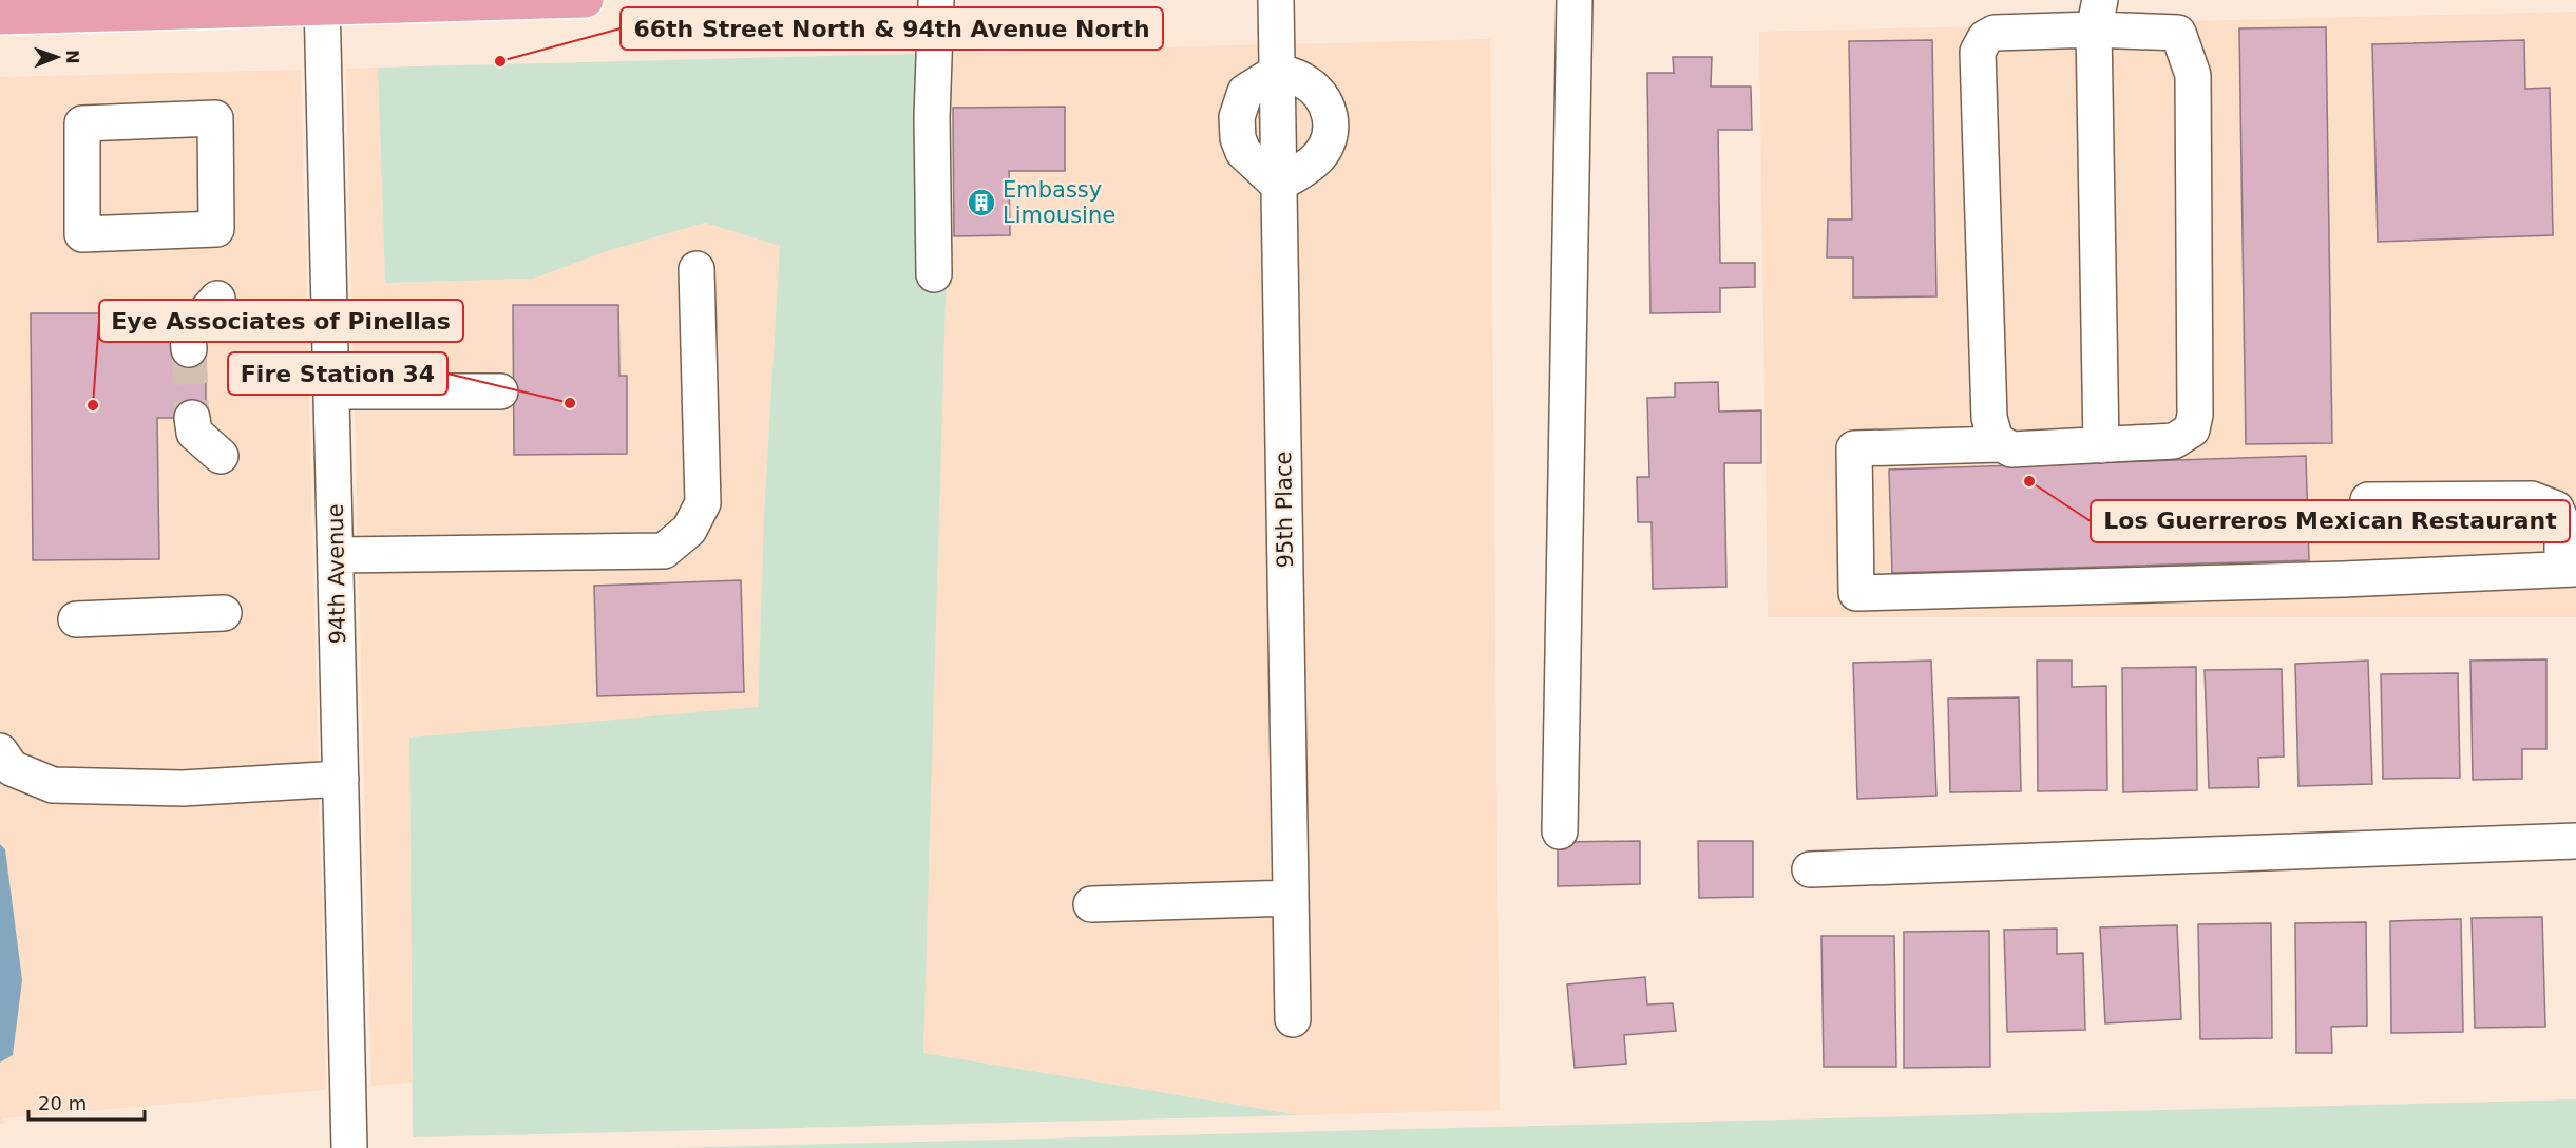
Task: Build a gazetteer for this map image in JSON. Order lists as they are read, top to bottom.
{
  "streets": {
    "street": ["95th Place", "94th Avenue"]
  },
  "places": {
    "other": [
      "66th Street North & 94th Avenue North",
      "Fire Station 34",
      "Eye Associates of Pinellas",
      "Los Guerreros Mexican Restaurant"
    ],
    "building": ["Embassy Limousine"]
  },
  "scale_bar": "20 m",
  "north": "right"
}
